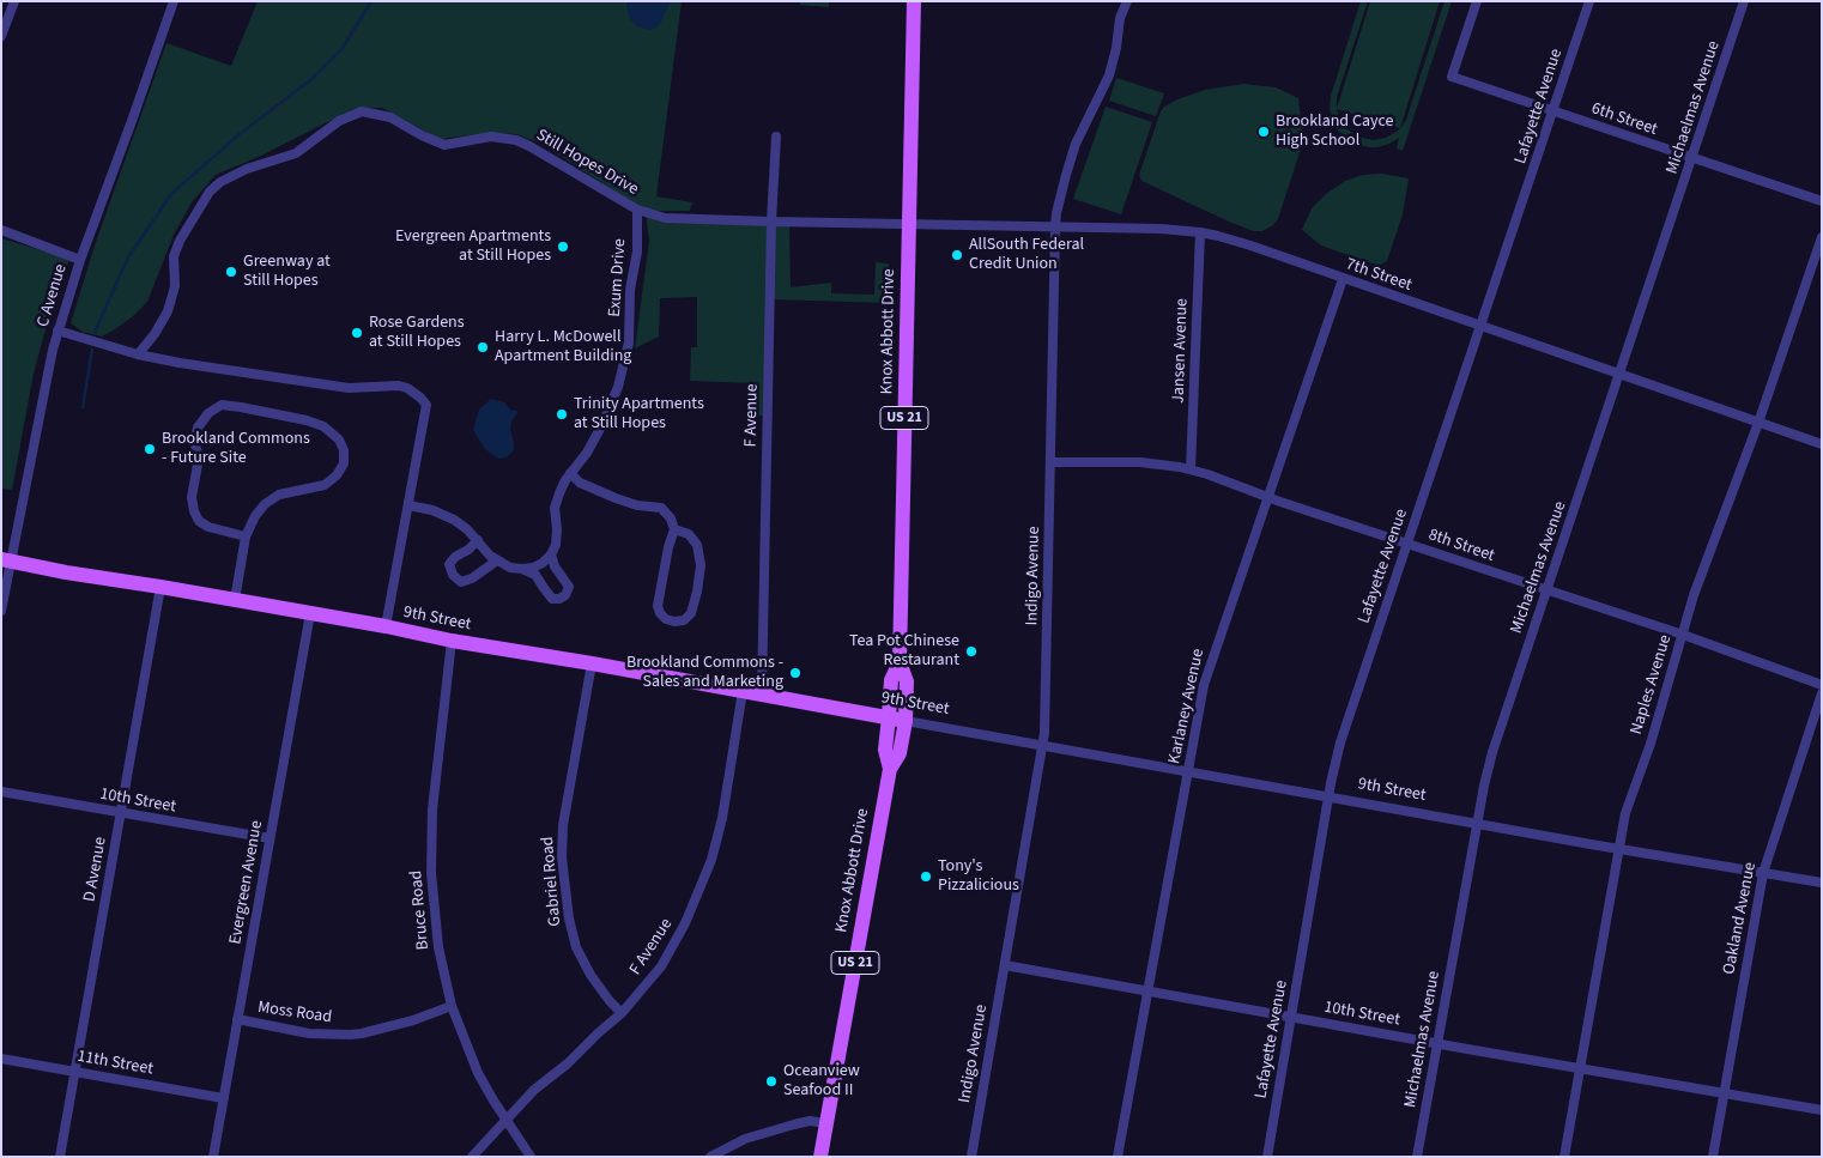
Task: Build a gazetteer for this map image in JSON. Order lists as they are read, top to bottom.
{
  "streets": {
    "main road": ["Knox Abbott Drive", "US 21", "9th Street"],
    "street": [
      "Lafayette Avenue",
      "Michaelmas Avenue",
      "6th Street",
      "Still Hopes Drive",
      "7th Street",
      "Exum Drive",
      "C Avenue",
      "Jansen Avenue",
      "F Avenue",
      "8th Street",
      "Indigo Avenue",
      "Naples Avenue",
      "Karlaney Avenue",
      "10th Street",
      "D Avenue",
      "Gabriel Road",
      "Evergreen Avenue",
      "Bruce Road",
      "Oakland Avenue",
      "Moss Road",
      "11th Street"
    ]
  },
  "crossings": [
    ["Lafayette Avenue", "6th Street"],
    ["Lafayette Avenue", "7th Street"],
    ["Lafayette Avenue", "8th Street"],
    ["Lafayette Avenue", "9th Street"],
    ["Lafayette Avenue", "10th Street"],
    ["Michaelmas Avenue", "6th Street"],
    ["Michaelmas Avenue", "7th Street"],
    ["Michaelmas Avenue", "8th Street"],
    ["Michaelmas Avenue", "9th Street"],
    ["Michaelmas Avenue", "10th Street"],
    ["Still Hopes Drive", "7th Street"],
    ["Still Hopes Drive", "Exum Drive"],
    ["Still Hopes Drive", "Knox Abbott Drive"],
    ["Still Hopes Drive", "F Avenue"],
    ["7th Street", "Knox Abbott Drive"],
    ["7th Street", "Jansen Avenue"],
    ["7th Street", "Indigo Avenue"],
    ["7th Street", "Naples Avenue"],
    ["7th Street", "Karlaney Avenue"],
    ["C Avenue", "9th Street"],
    ["Knox Abbott Drive", "9th Street"],
    ["Jansen Avenue", "8th Street"],
    ["F Avenue", "9th Street"],
    ["F Avenue", "Gabriel Road"],
    ["F Avenue", "Bruce Road"],
    ["8th Street", "Indigo Avenue"],
    ["8th Street", "Naples Avenue"],
    ["8th Street", "Karlaney Avenue"],
    ["Indigo Avenue", "9th Street"],
    ["Indigo Avenue", "10th Street"],
    ["9th Street", "Naples Avenue"],
    ["9th Street", "Karlaney Avenue"],
    ["9th Street", "D Avenue"],
    ["9th Street", "Gabriel Road"],
    ["9th Street", "Evergreen Avenue"],
    ["9th Street", "Bruce Road"],
    ["9th Street", "Oakland Avenue"],
    ["Naples Avenue", "10th Street"],
    ["Karlaney Avenue", "10th Street"],
    ["10th Street", "D Avenue"],
    ["10th Street", "Evergreen Avenue"],
    ["10th Street", "Oakland Avenue"],
    ["D Avenue", "11th Street"],
    ["Evergreen Avenue", "Moss Road"],
    ["Evergreen Avenue", "11th Street"],
    ["Bruce Road", "Moss Road"]
  ],
  "places": [
    "Brookland Cayce High School",
    "Evergreen Apartments at Still Hopes",
    "AllSouth Federal Credit Union",
    "Greenway at Still Hopes",
    "Rose Gardens at Still Hopes",
    "Harry L. McDowell Apartment Building",
    "Trinity Apartments at Still Hopes",
    "Brookland Commons - Future Site",
    "Tea Pot Chinese Restaurant",
    "Brookland Commons - Sales and Marketing",
    "Tony's Pizzalicious",
    "Oceanview Seafood II"
  ]
}
